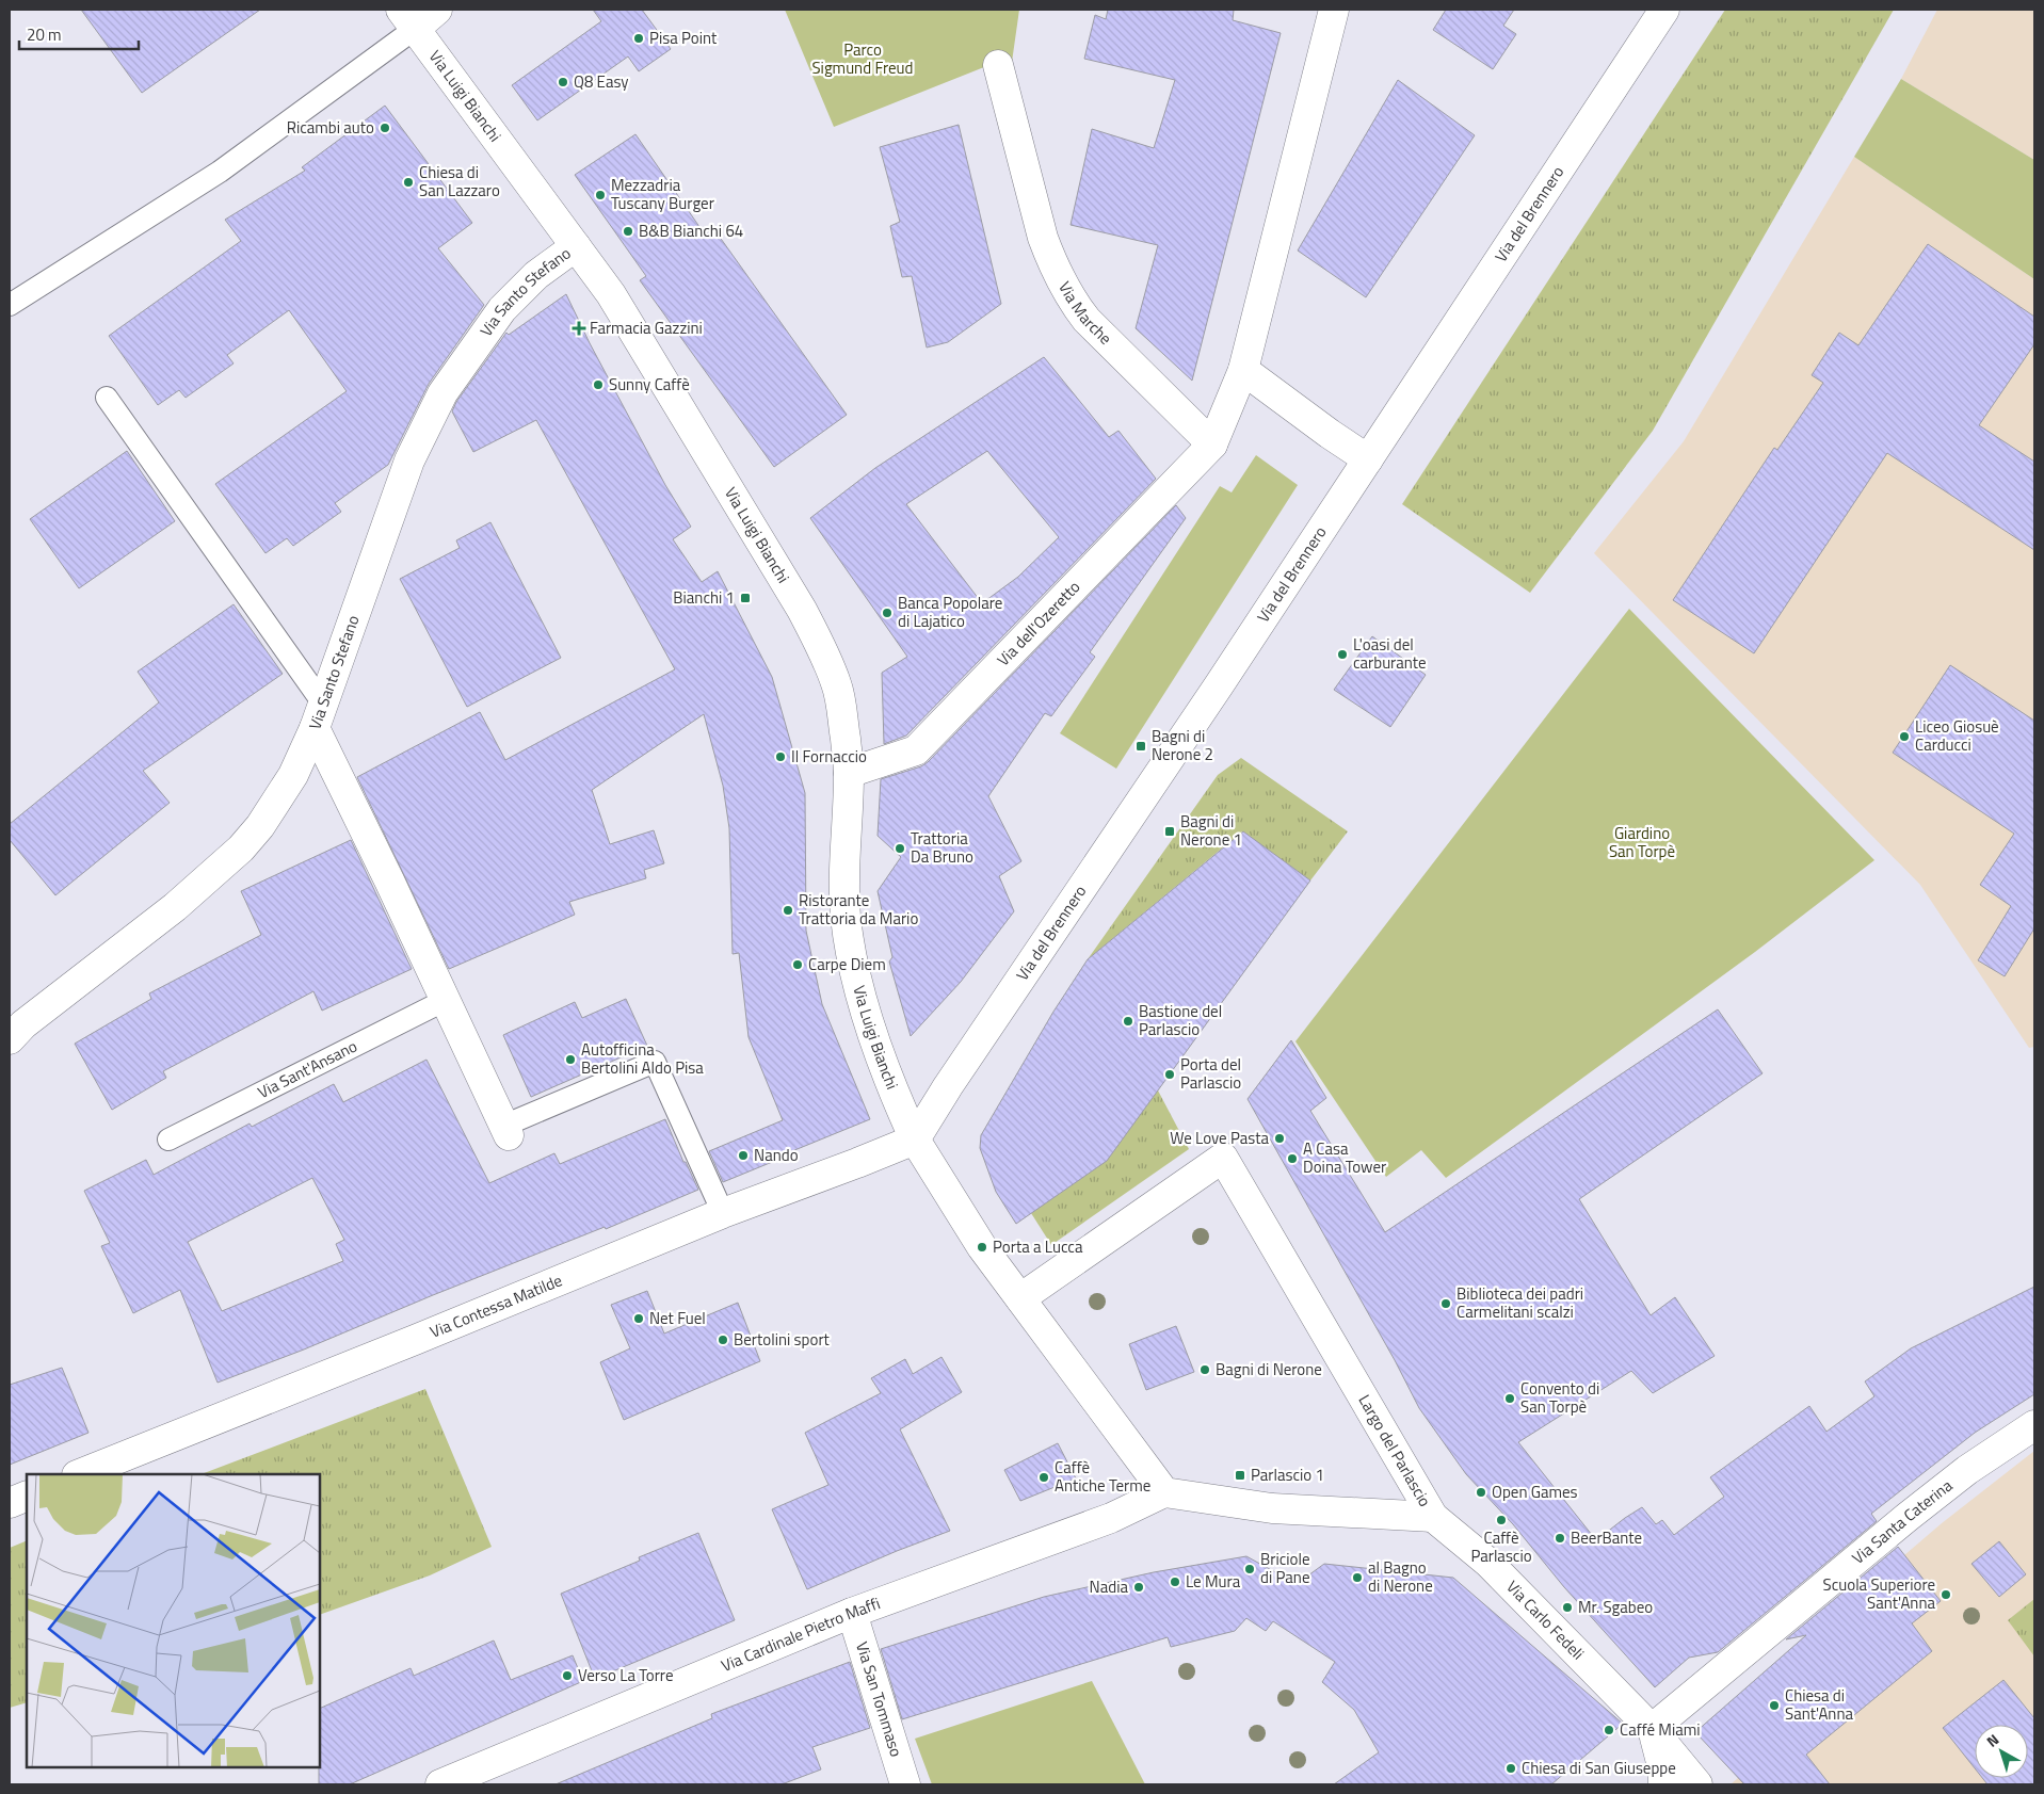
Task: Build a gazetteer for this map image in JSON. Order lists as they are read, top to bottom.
{
  "streets": {
    "street": [
      "Via Luigi Bianchi",
      "Via del Brennero",
      "Via Santo Stefano",
      "Via Marche",
      "Via dell'Ozeretto",
      "Via Contessa Matilde",
      "Largo del Parlascio",
      "Via Santa Caterina",
      "Via Carlo Fedeli",
      "Via Cardinale Pietro Maffi",
      "Via San Tommaso"
    ],
    "lane": ["Via Sant'Ansano"]
  },
  "crossings": [
    ["Via Luigi Bianchi", "Via del Brennero"],
    ["Via Luigi Bianchi", "Via Santo Stefano"],
    ["Via Luigi Bianchi", "Via dell'Ozeretto"],
    ["Via Luigi Bianchi", "Via Contessa Matilde"],
    ["Via del Brennero", "Via Contessa Matilde"],
    ["Via Marche", "Via dell'Ozeretto"],
    ["Largo del Parlascio", "Via Carlo Fedeli"],
    ["Largo del Parlascio", "Via Cardinale Pietro Maffi"],
    ["Via Santa Caterina", "Via Carlo Fedeli"],
    ["Via Cardinale Pietro Maffi", "Via San Tommaso"]
  ],
  "parks": ["Parco Sigmund Freud", "Giardino San Torpè"],
  "places": {
    "other": [
      "Pisa Point",
      "Q8 Easy",
      "Ricambi auto",
      "Chiesa di San Lazzaro",
      "Mezzadria Tuscany Burger",
      "B&B Bianchi 64",
      "Sunny Caffè",
      "Banca Popolare di Lajatico",
      "L'oasi del carburante",
      "Liceo Giosuè Carducci",
      "Il Fornaccio",
      "Trattoria Da Bruno",
      "Ristorante Trattoria da Mario",
      "Carpe Diem",
      "Bastione del Parlascio",
      "Autofficina Bertolini Aldo Pisa",
      "Porta del Parlascio",
      "We Love Pasta",
      "Nando",
      "A Casa Doina Tower",
      "Porta a Lucca",
      "Biblioteca dei padri Carmelitani scalzi",
      "Net Fuel",
      "Bertolini sport",
      "Bagni di Nerone",
      "Convento di San Torpè",
      "Caffè Antiche Terme",
      "Open Games",
      "Caffè Parlascio",
      "BeerBante",
      "Briciole di Pane",
      "al Bagno di Nerone",
      "Le Mura",
      "Nadia",
      "Scuola Superiore Sant'Anna",
      "Mr. Sgabeo",
      "Verso La Torre",
      "Chiesa di Sant'Anna",
      "Caffé Miami",
      "Chiesa di San Giuseppe"
    ],
    "health": ["Farmacia Gazzini"],
    "transit": [
      "Bianchi 1",
      "Bagni di Nerone 2",
      "Bagni di Nerone 1",
      "Parlascio 1"
    ]
  },
  "scale_bar": "20 m",
  "north": "top left"
}
